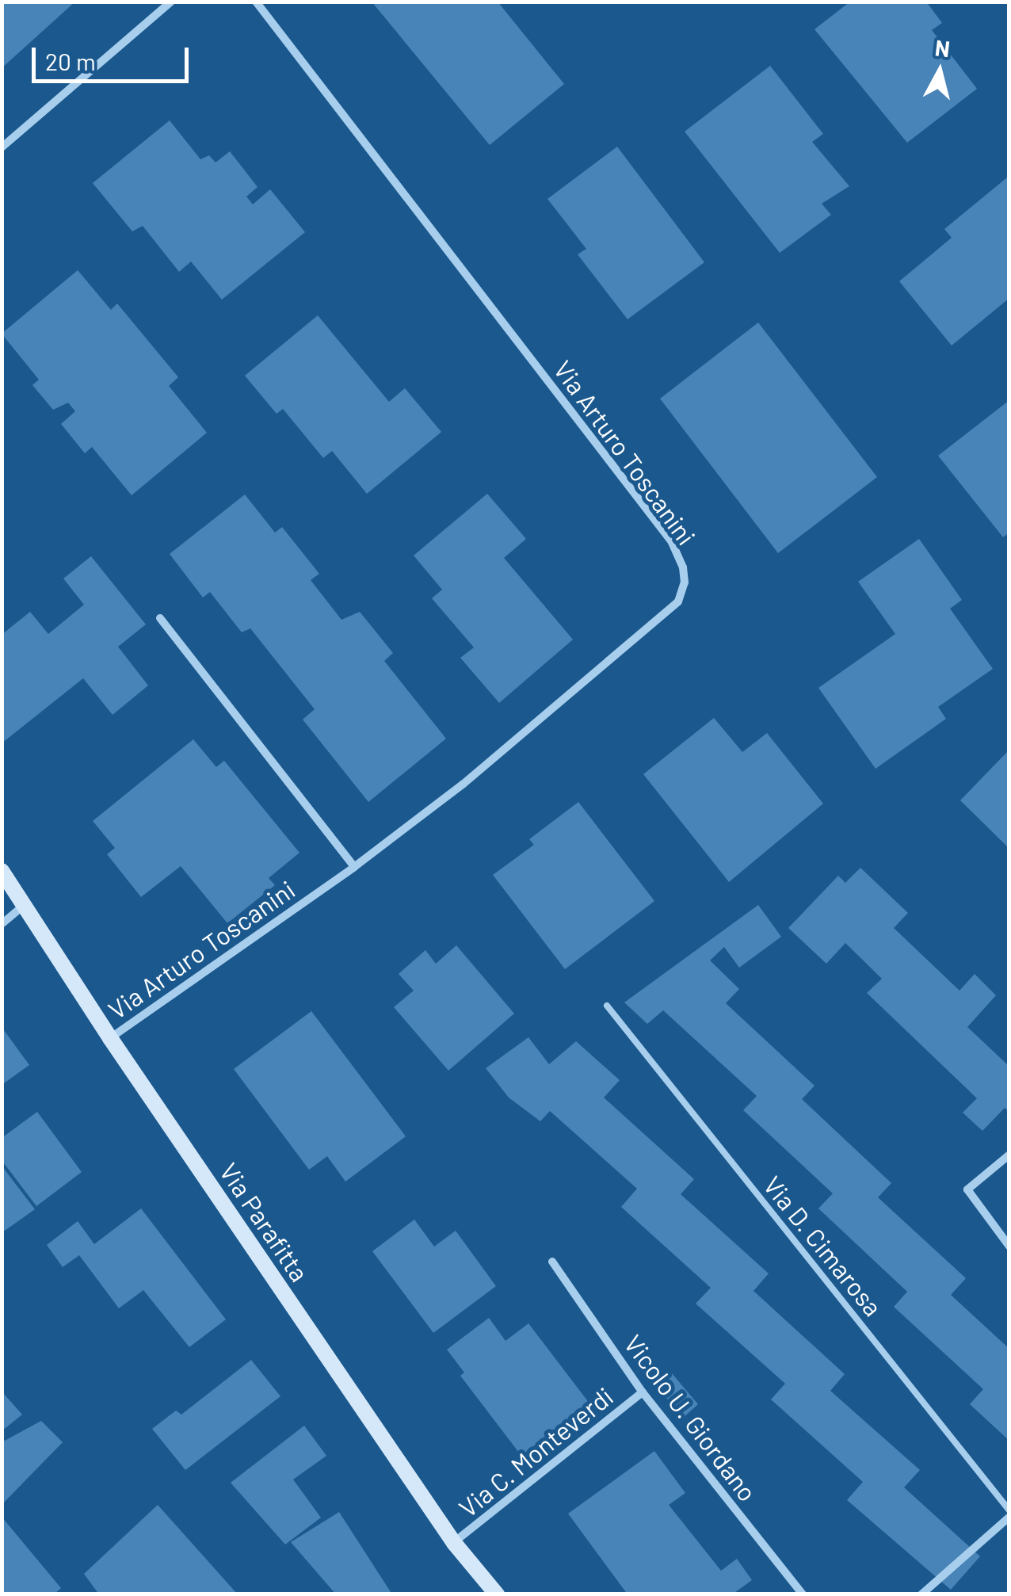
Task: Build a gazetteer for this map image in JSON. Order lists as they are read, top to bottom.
{
  "streets": {
    "street": [
      "Via Arturo Toscanini",
      "Via Parafitta",
      "Vicolo U. Giordano",
      "Via C. Monteverdi"
    ],
    "lane": ["Via D. Cimarosa"]
  },
  "crossings": [
    ["Via Arturo Toscanini", "Via Parafitta"],
    ["Via Parafitta", "Via C. Monteverdi"],
    ["Vicolo U. Giordano", "Via C. Monteverdi"]
  ],
  "scale_bar": "20 m",
  "north": "top"
}
